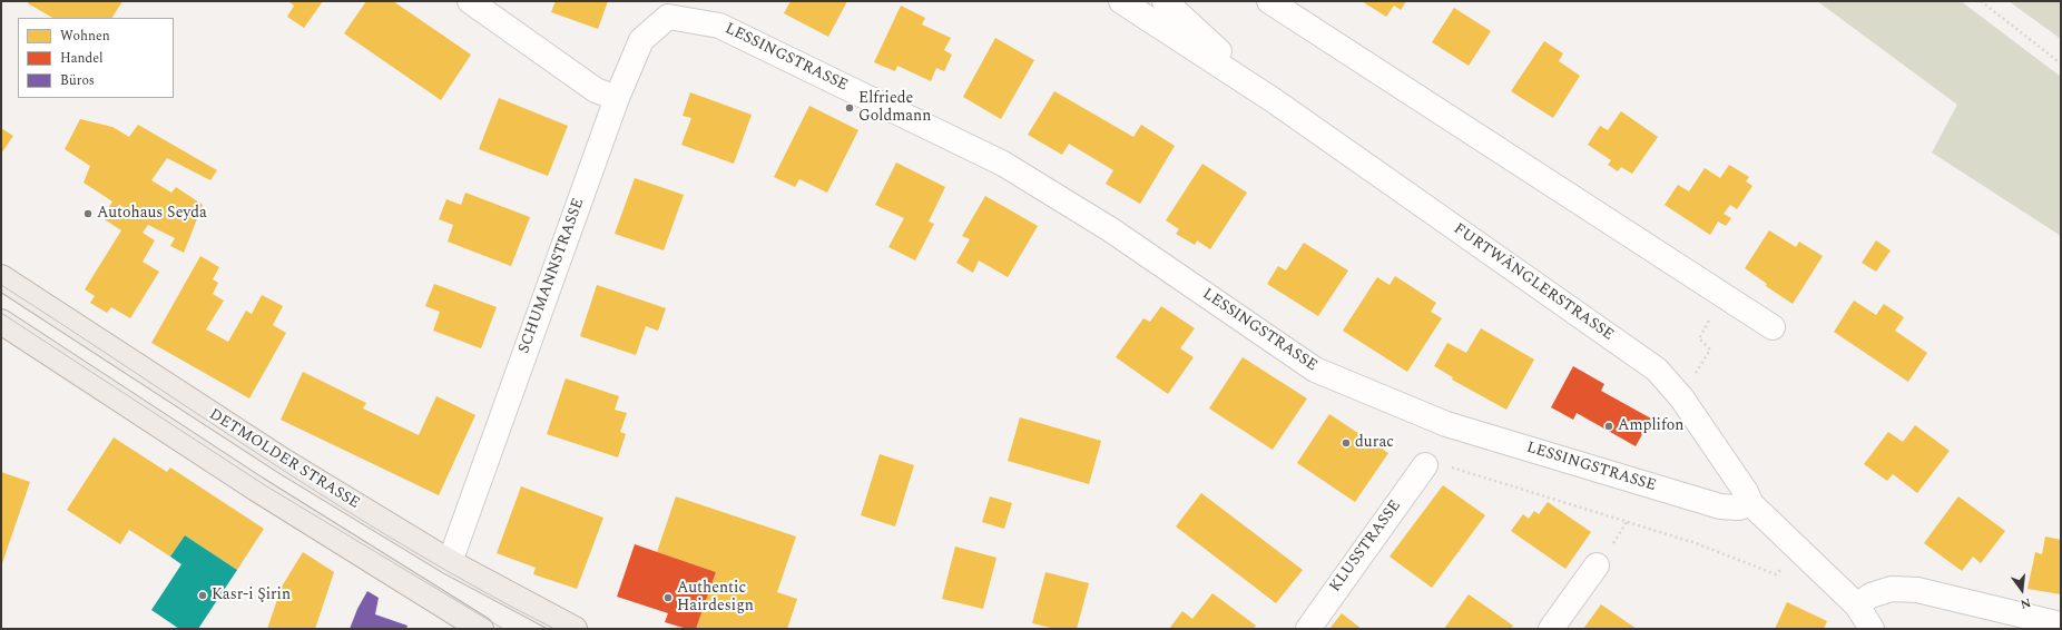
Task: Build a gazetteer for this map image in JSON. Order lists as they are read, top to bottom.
{
  "streets": {
    "main road": ["DETMOLDER STRASSE"],
    "street": [
      "LESSINGSTRASSE",
      "SCHUMANNSTRASSE",
      "FURTWÄNGLERSTRASSE",
      "KLUSSTRASSE"
    ]
  },
  "crossings": [
    ["LESSINGSTRASSE", "SCHUMANNSTRASSE"],
    ["LESSINGSTRASSE", "FURTWÄNGLERSTRASSE"],
    ["SCHUMANNSTRASSE", "DETMOLDER STRASSE"]
  ],
  "places": [
    "Elfriede Goldmann",
    "Autohaus Seyda",
    "Amplifon",
    "durac",
    "Kasr-i Şirin",
    "Authentic Hairdesign"
  ],
  "legend": ["Wohnen", "Handel", "Büros"],
  "north": "bottom"
}
